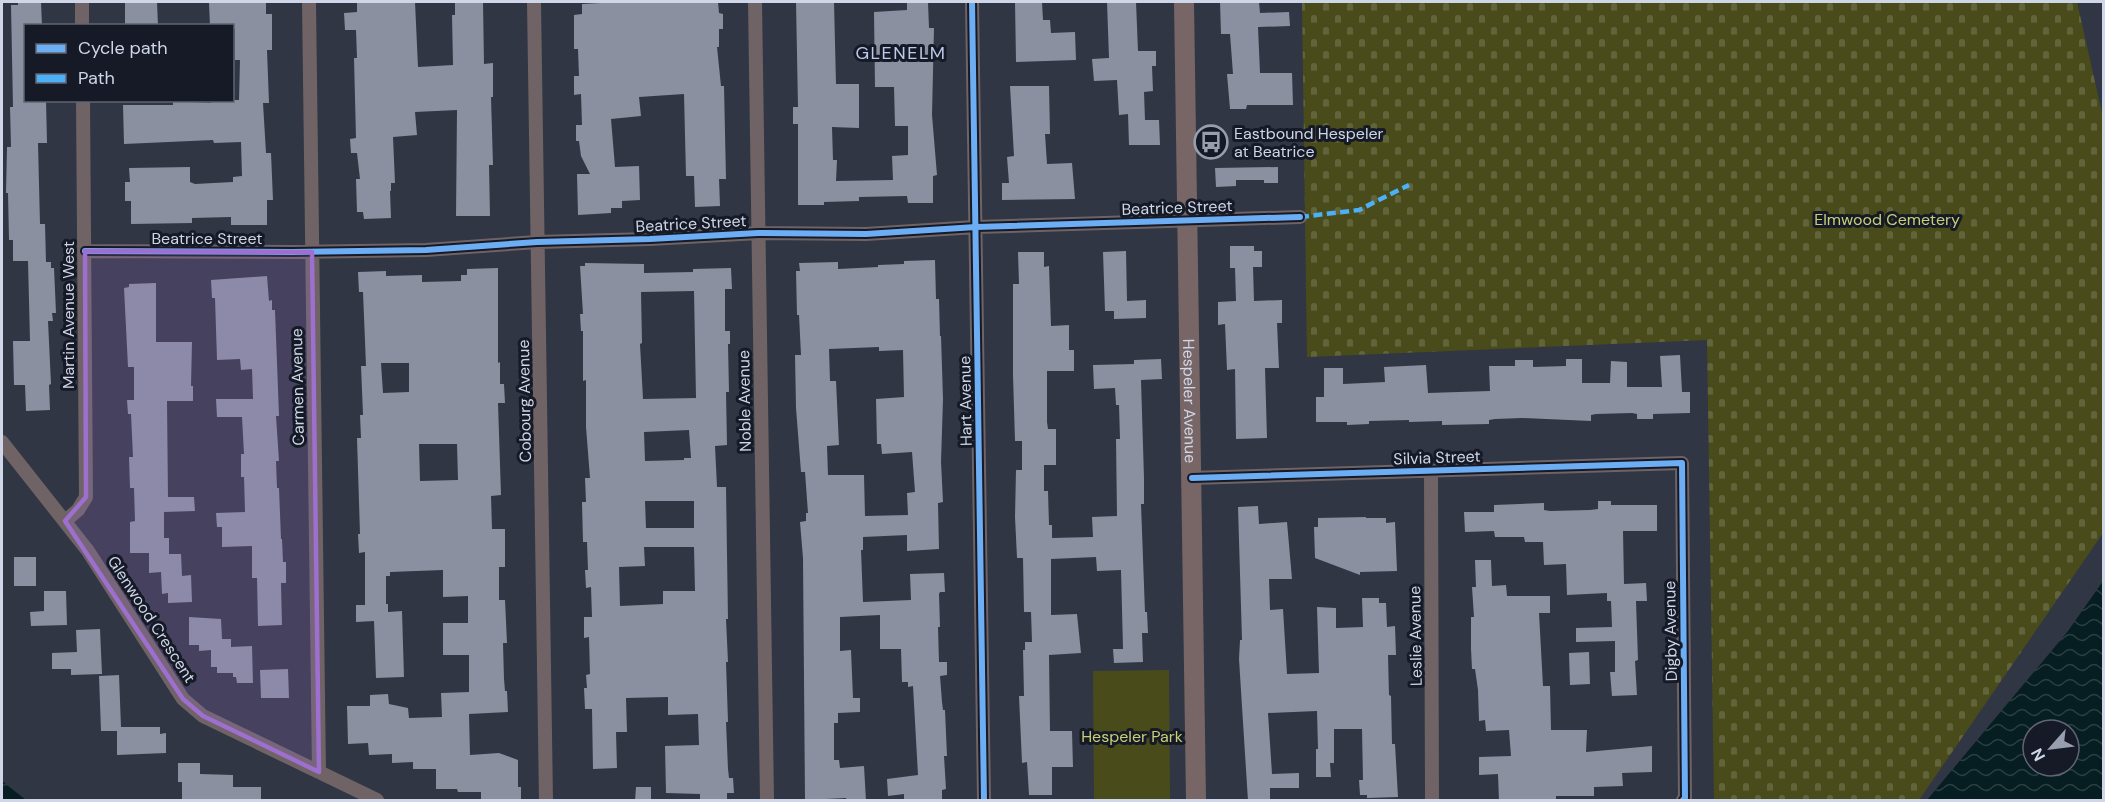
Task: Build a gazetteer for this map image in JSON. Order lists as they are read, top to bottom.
{
  "streets": {
    "main road": ["Hespeler Avenue"],
    "street": [
      "Beatrice Street",
      "Martin Avenue West",
      "Carmen Avenue",
      "Cobourg Avenue",
      "Noble Avenue",
      "Hart Avenue",
      "Silvia Street",
      "Glenwood Crescent",
      "Digby Avenue",
      "Leslie Avenue"
    ]
  },
  "crossings": [
    ["Beatrice Street", "Martin Avenue West"],
    ["Beatrice Street", "Carmen Avenue"],
    ["Beatrice Street", "Cobourg Avenue"],
    ["Beatrice Street", "Noble Avenue"],
    ["Beatrice Street", "Hart Avenue"],
    ["Beatrice Street", "Hespeler Avenue"],
    ["Martin Avenue West", "Glenwood Crescent"],
    ["Carmen Avenue", "Glenwood Crescent"],
    ["Hespeler Avenue", "Silvia Street"],
    ["Silvia Street", "Digby Avenue"],
    ["Silvia Street", "Leslie Avenue"]
  ],
  "districts": ["GLENELM"],
  "parks": ["Elmwood Cemetery", "Hespeler Park"],
  "places": {
    "bus stop": ["Eastbound Hespeler at Beatrice"]
  },
  "legend": ["Cycle path", "Path"],
  "north": "bottom left"
}
